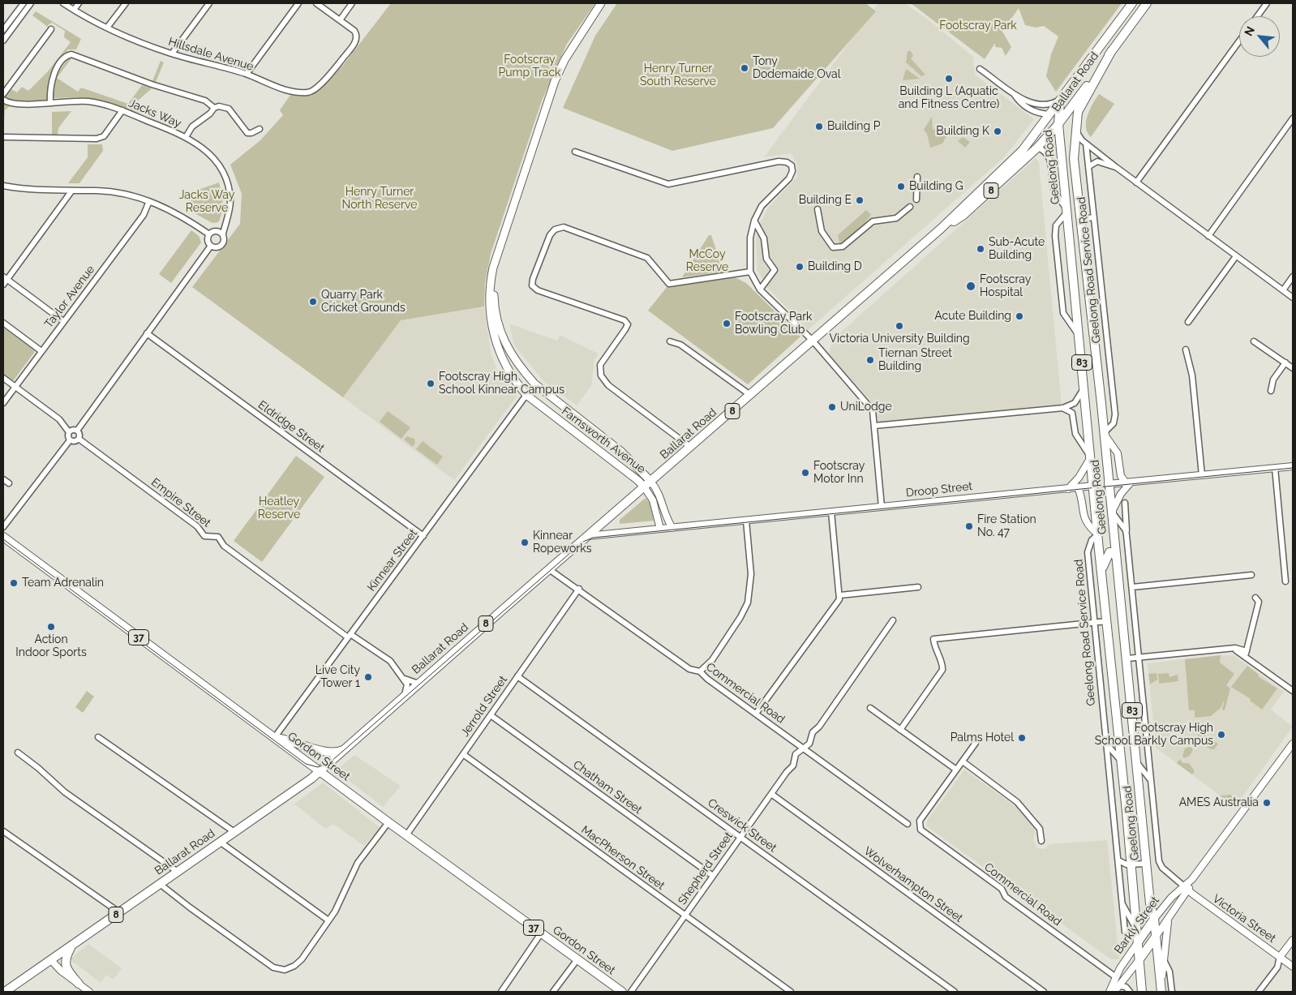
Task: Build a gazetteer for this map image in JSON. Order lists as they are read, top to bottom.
{
  "streets": {
    "main road": [
      "Ballarat Road",
      "Geelong Road",
      "8",
      "83",
      "Farnsworth Avenue",
      "Droop Street",
      "37",
      "Gordon Street",
      "Barkly Street"
    ],
    "street": [
      "Hillsdale Avenue",
      "Jacks Way",
      "Geelong Road Service Road",
      "Taylor Avenue",
      "Eldridge Street",
      "Empire Street",
      "Kinnear Street",
      "Commercial Road",
      "Jerrold Street",
      "Chatham Street",
      "Creswick Street",
      "MacPherson Street",
      "Shepherd Street",
      "Wolverhampton Street",
      "Victoria Street"
    ]
  },
  "crossings": [
    ["Ballarat Road", "Geelong Road"],
    ["Ballarat Road", "Geelong Road Service Road"],
    ["Ballarat Road", "Farnsworth Avenue"],
    ["Ballarat Road", "Droop Street"],
    ["Ballarat Road", "Commercial Road"],
    ["Ballarat Road", "Gordon Street"],
    ["Geelong Road", "Geelong Road Service Road"],
    ["Geelong Road", "Droop Street"],
    ["Geelong Road", "Barkly Street"],
    ["Eldridge Street", "Kinnear Street"],
    ["Farnsworth Avenue", "Droop Street"],
    ["Farnsworth Avenue", "Kinnear Street"],
    ["Empire Street", "Kinnear Street"],
    ["Kinnear Street", "Gordon Street"],
    ["Commercial Road", "Jerrold Street"],
    ["Commercial Road", "Shepherd Street"],
    ["Commercial Road", "Barkly Street"],
    ["Jerrold Street", "Gordon Street"],
    ["Jerrold Street", "Chatham Street"],
    ["Jerrold Street", "Creswick Street"],
    ["Jerrold Street", "MacPherson Street"],
    ["Chatham Street", "Shepherd Street"],
    ["Creswick Street", "Shepherd Street"],
    ["MacPherson Street", "Shepherd Street"],
    ["Shepherd Street", "Wolverhampton Street"],
    ["Victoria Street", "Barkly Street"]
  ],
  "parks": [
    "Footscray Park",
    "Footscray Pump Track",
    "Henry Turner South Reserve",
    "Henry Turner North Reserve",
    "Jacks Way Reserve",
    "McCoy Reserve",
    "Heatley Reserve"
  ],
  "places": [
    "Tony Dodemaide Oval",
    "Building L (Aquatic and Fitness Centre)",
    "Building P",
    "Building K",
    "Building G",
    "Building E",
    "Sub-Acute Building",
    "Building D",
    "Footscray Hospital",
    "Quarry Park Cricket Grounds",
    "Acute Building",
    "Footscray Park Bowling Club",
    "Victoria University Building",
    "Tiernan Street Building",
    "Footscray High School Kinnear Campus",
    "UniLodge",
    "Footscray Motor Inn",
    "Fire Station No. 47",
    "Kinnear Ropeworks",
    "Team Adrenalin",
    "Action Indoor Sports",
    "Live City Tower 1",
    "Footscray High School Barkly Campus",
    "Palms Hotel",
    "AMES Australia"
  ],
  "north": "top left"
}
